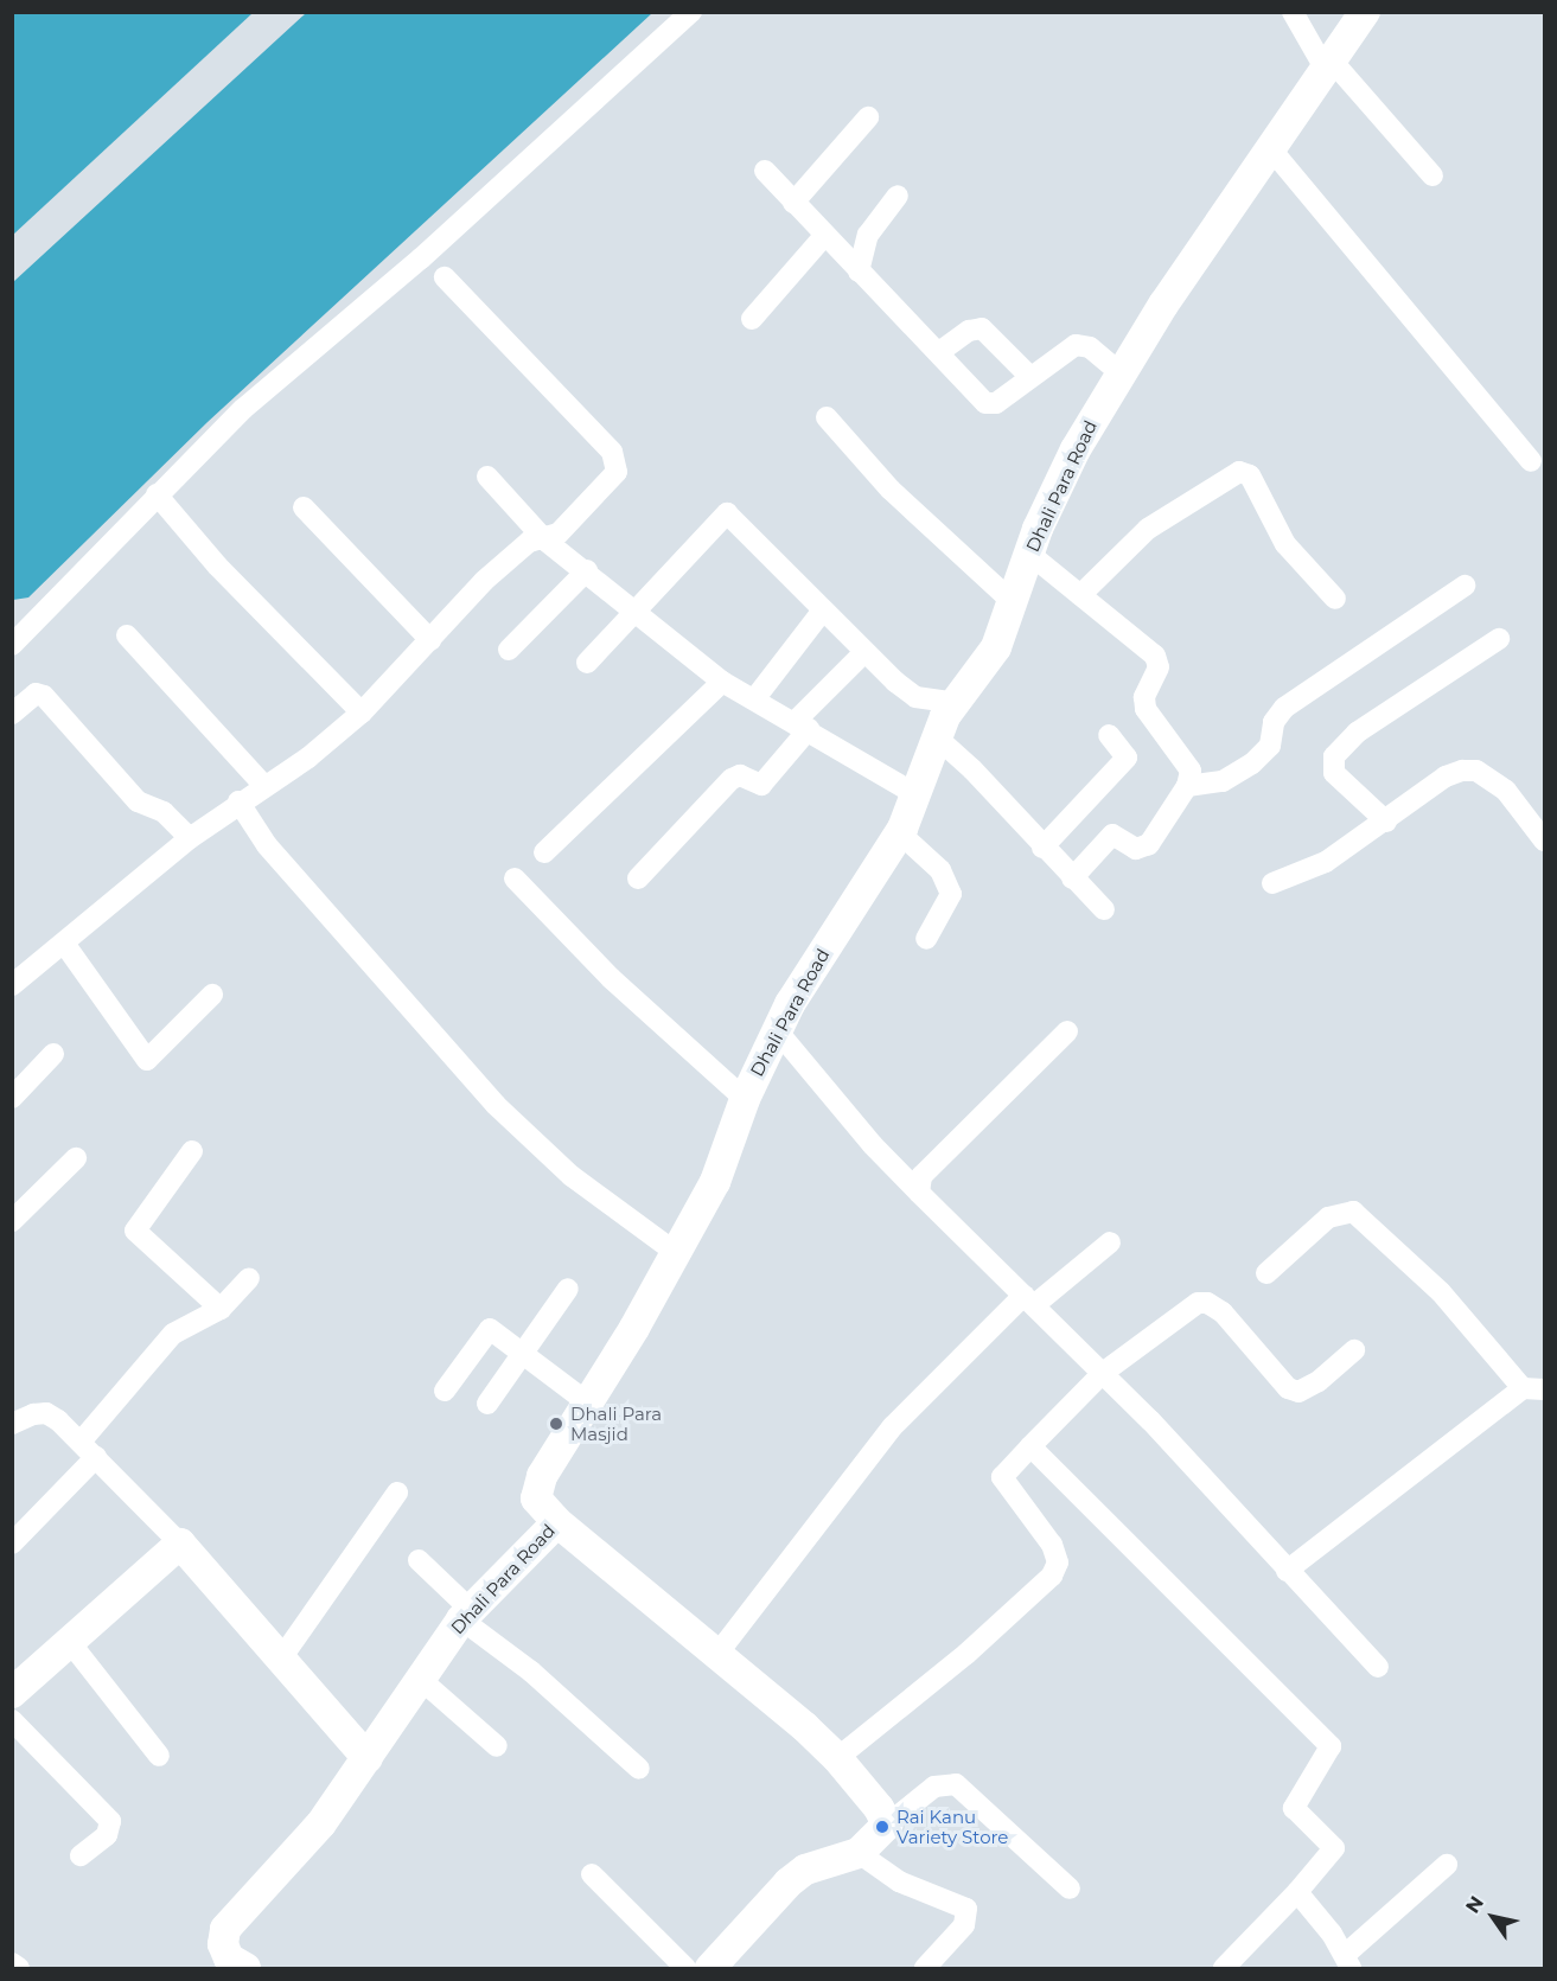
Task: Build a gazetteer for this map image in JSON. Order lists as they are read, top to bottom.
{
  "streets": {
    "street": ["Dhali Para Road"]
  },
  "places": ["Dhali Para Masjid", "Rai Kanu Variety Store"],
  "north": "top left"
}
